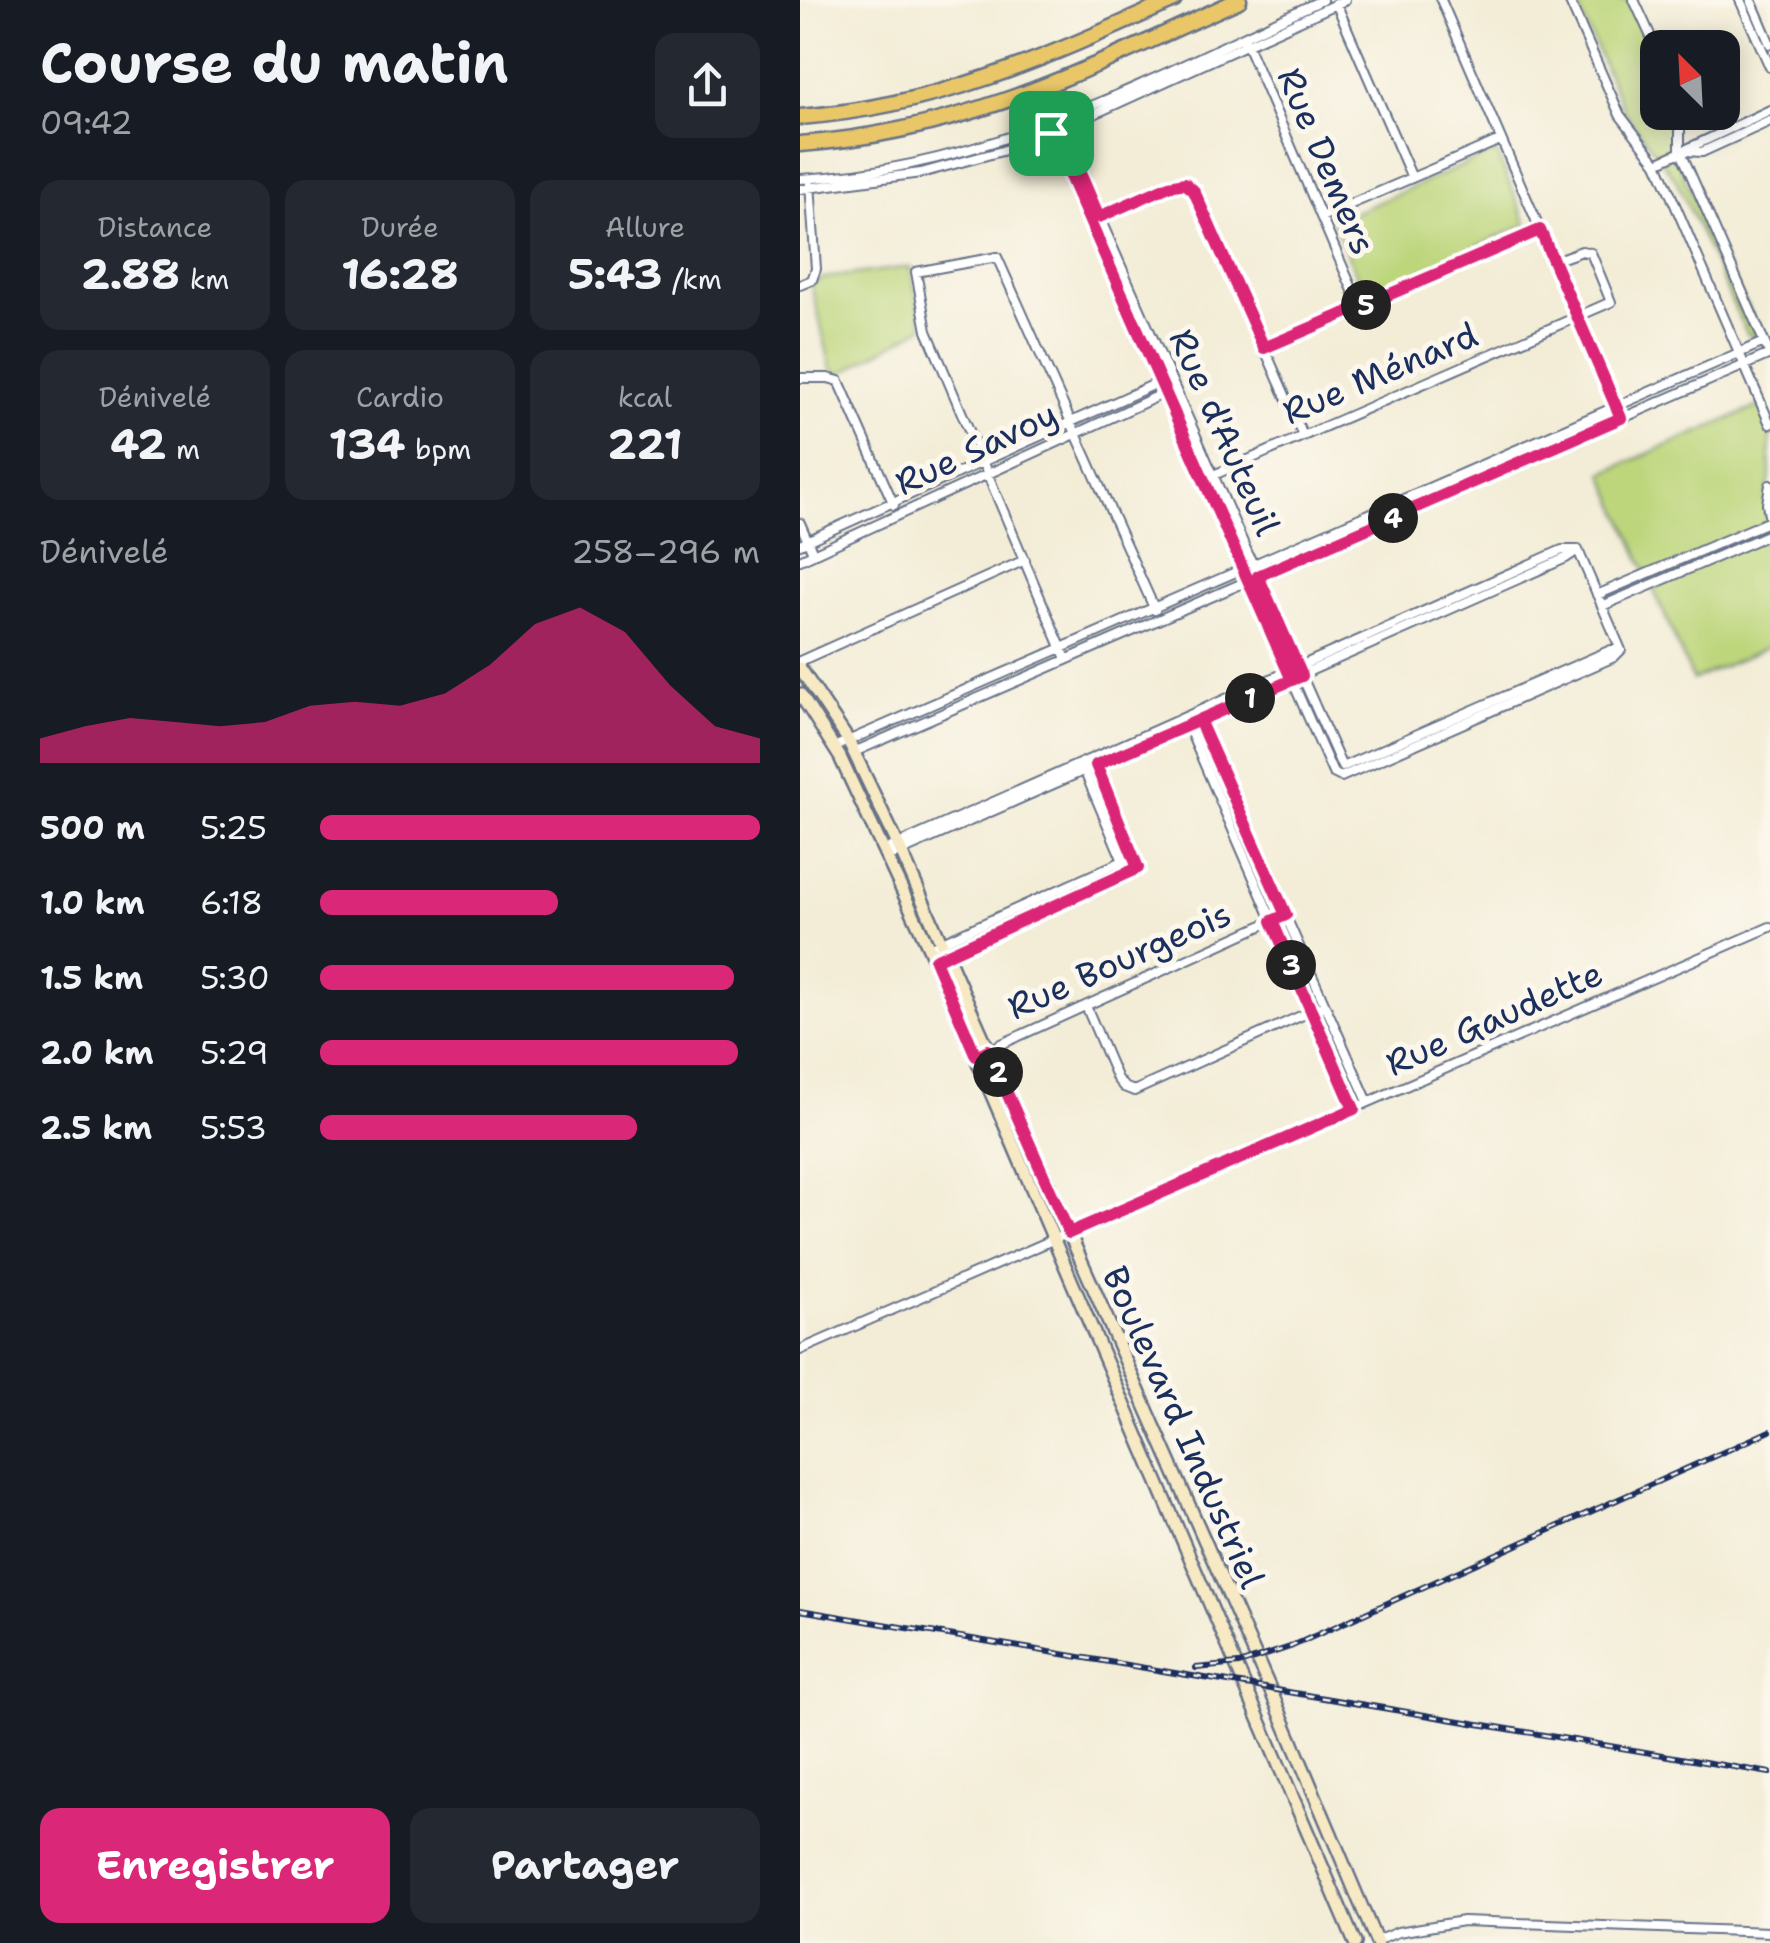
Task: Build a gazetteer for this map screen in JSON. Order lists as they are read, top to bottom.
{
  "streets": {
    "street": [
      "Rue Demers",
      "Rue Ménard",
      "Rue d'Auteuil",
      "Rue Savoy",
      "Rue Bourgeois",
      "Rue Gaudette",
      "Boulevard Industriel"
    ]
  },
  "crossings": [
    ["Rue Ménard", "Rue d'Auteuil"],
    ["Rue d'Auteuil", "Rue Savoy"],
    ["Rue Bourgeois", "Boulevard Industriel"],
    ["Rue Gaudette", "Boulevard Industriel"]
  ],
  "north": "top left",
  "page": {
    "heading": ["Course du matin", "09:42"],
    "stats": [
      ["Distance", "2.88 km"],
      ["Durée", "16:28"],
      ["Allure", "5:43 /km"],
      ["Dénivelé", "42 m"],
      ["Cardio", "134 bpm"],
      ["kcal", "221"]
    ],
    "pins": [
      "5",
      "4",
      "1",
      "3",
      "2"
    ],
    "chart": ["Dénivelé", "258–296 m"],
    "list": [
      {
        "name": "500 m",
        "note": "5:25"
      },
      {
        "name": "1.0 km",
        "note": "6:18"
      },
      {
        "name": "1.5 km",
        "note": "5:30"
      },
      {
        "name": "2.0 km",
        "note": "5:29"
      },
      {
        "name": "2.5 km",
        "note": "5:53"
      }
    ],
    "buttons": ["Enregistrer", "Partager"]
  }
}
